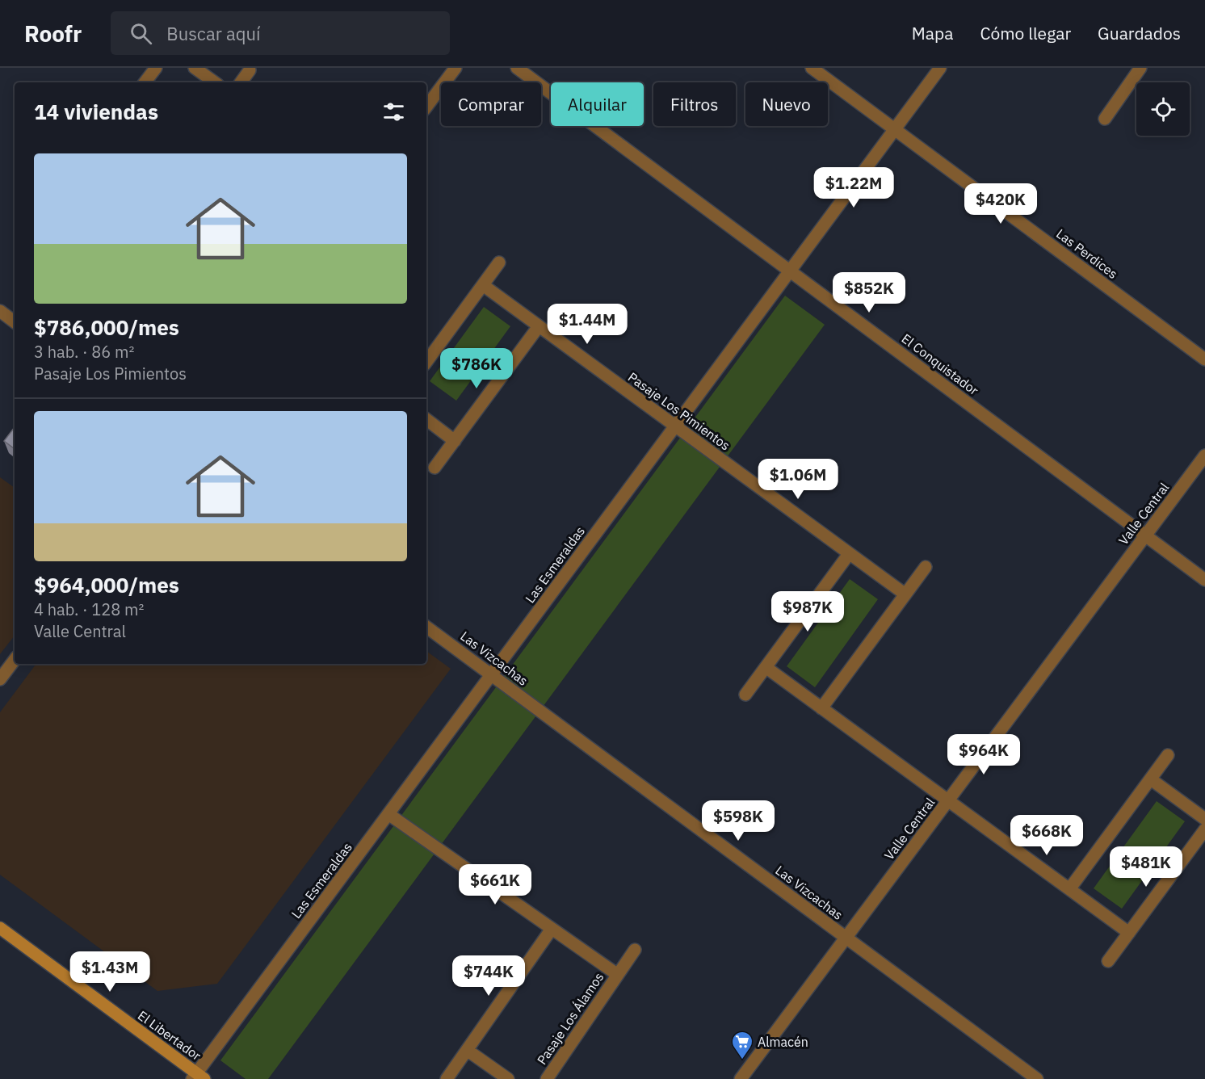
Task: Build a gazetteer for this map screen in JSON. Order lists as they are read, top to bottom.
{
  "streets": {
    "street": [
      "Las Perdices",
      "El Conquistador",
      "Pasaje Los Pimientos",
      "Valle Central",
      "Las Esmeraldas",
      "Las Vizcachas",
      "Pasaje Los Álamos",
      "El Libertador"
    ]
  },
  "crossings": [
    ["Las Perdices", "Las Esmeraldas"],
    ["El Conquistador", "Valle Central"],
    ["El Conquistador", "Las Esmeraldas"],
    ["Pasaje Los Pimientos", "Las Esmeraldas"],
    ["Valle Central", "Las Vizcachas"],
    ["Las Esmeraldas", "Las Vizcachas"],
    ["Las Esmeraldas", "Pasaje Los Álamos"],
    ["Las Esmeraldas", "El Libertador"]
  ],
  "places": {
    "supermarket": ["Almacén"]
  },
  "page": {
    "header": "Roofr",
    "search": "Buscar aquí",
    "nav": ["Mapa", "Cómo llegar", "Guardados"],
    "chip": [
      "Comprar",
      "Alquilar",
      "Filtros",
      "Nuevo"
    ],
    "heading": "14 viviendas",
    "list": [
      {
        "name": "$786,000/mes",
        "note": "3 hab. · 86 m² · Pasaje Los Pimientos"
      },
      {
        "name": "$964,000/mes",
        "note": "4 hab. · 128 m² · Valle Central"
      }
    ],
    "price": [
      "$1.22M",
      "$420K",
      "$852K",
      "$1.44M",
      "$786K",
      "$1.06M",
      "$987K",
      "$964K",
      "$598K",
      "$668K",
      "$481K",
      "$661K",
      "$1.43M",
      "$744K"
    ]
  }
}
